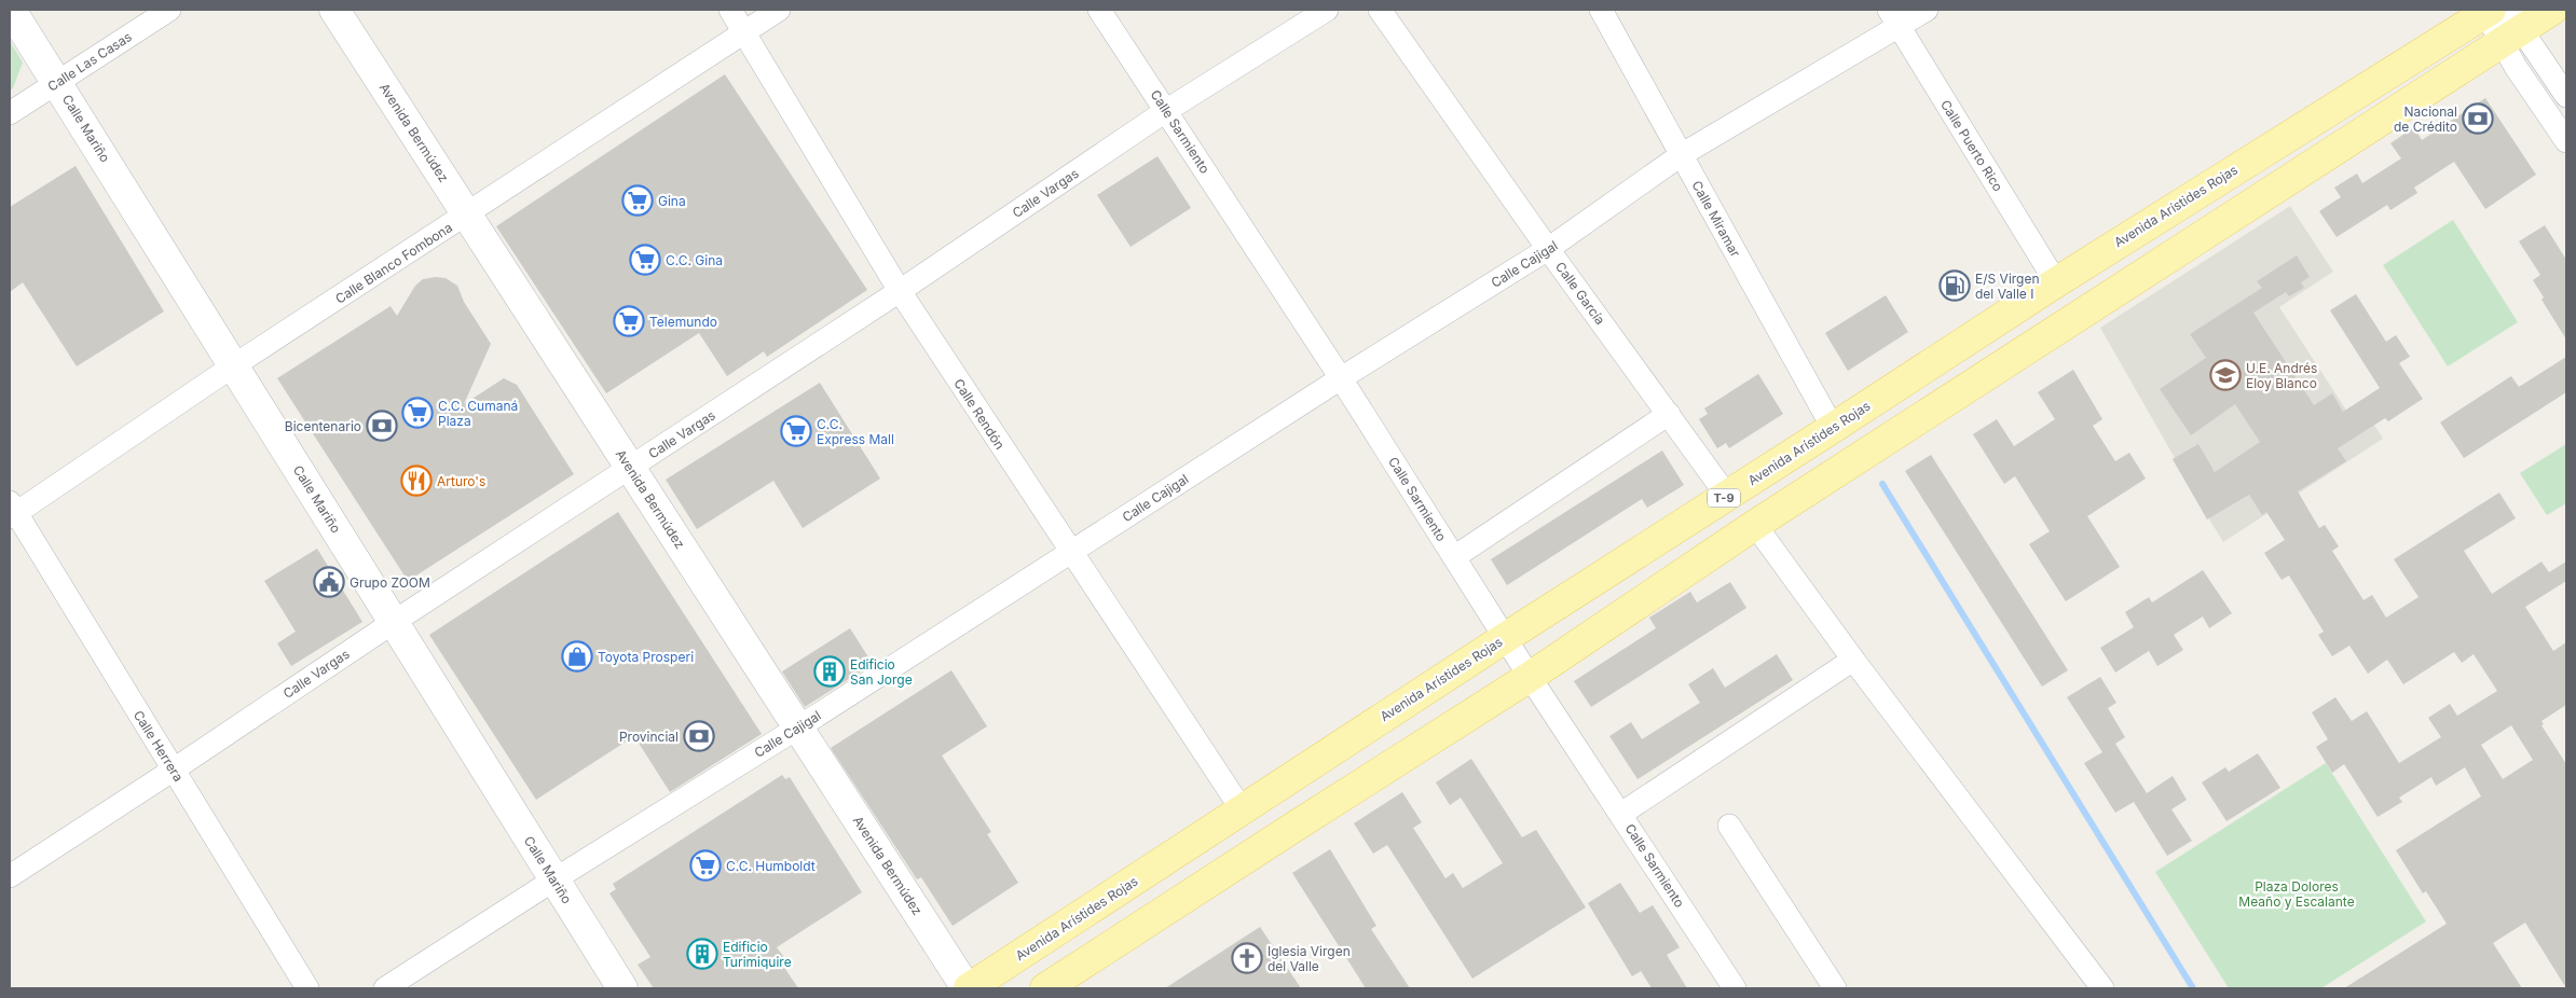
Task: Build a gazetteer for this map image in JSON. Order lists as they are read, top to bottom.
{
  "streets": {
    "main road": ["Avenida Arístides Rojas", "T-9"],
    "street": [
      "Calle Las Casas",
      "Calle Mariño",
      "Calle Sarmiento",
      "Avenida Bermúdez",
      "Calle Puerto Rico",
      "Calle Vargas",
      "Calle Miramar",
      "Calle Blanco Fombona",
      "Calle Cajigal",
      "Calle García",
      "Calle Rendón",
      "Calle Herrera"
    ]
  },
  "crossings": [
    ["Calle Las Casas", "Calle Mariño"],
    ["Calle Mariño", "Calle Vargas"],
    ["Calle Mariño", "Calle Blanco Fombona"],
    ["Calle Mariño", "Calle Cajigal"],
    ["Calle Sarmiento", "Calle Vargas"],
    ["Calle Sarmiento", "Avenida Arístides Rojas"],
    ["Calle Sarmiento", "Calle Cajigal"],
    ["Avenida Bermúdez", "Calle Vargas"],
    ["Avenida Bermúdez", "Avenida Arístides Rojas"],
    ["Avenida Bermúdez", "Calle Blanco Fombona"],
    ["Avenida Bermúdez", "Calle Cajigal"],
    ["Calle Puerto Rico", "Avenida Arístides Rojas"],
    ["Calle Puerto Rico", "Calle Cajigal"],
    ["Calle Vargas", "Calle Rendón"],
    ["Calle Vargas", "Calle Herrera"],
    ["Avenida Arístides Rojas", "Calle Miramar"],
    ["Avenida Arístides Rojas", "Calle García"],
    ["Avenida Arístides Rojas", "Calle Rendón"],
    ["Calle Miramar", "Calle Cajigal"],
    ["Calle Blanco Fombona", "Calle Rendón"],
    ["Calle Blanco Fombona", "Calle Herrera"],
    ["Calle Cajigal", "Calle García"],
    ["Calle Cajigal", "Calle Rendón"]
  ],
  "parks": ["Plaza Dolores Meaño y Escalante"],
  "places": {
    "bank": ["Nacional de Crédito", "Bicentenario", "Provincial"],
    "supermarket": [
      "Gina",
      "C.C. Gina",
      "Telemundo",
      "C.C. Cumaná Plaza",
      "C.C. Express Mall",
      "C.C. Humboldt"
    ],
    "fuel station": ["E/S Virgen del Valle I"],
    "school or university": ["U.E. Andrés Eloy Blanco"],
    "restaurant": ["Arturo's"],
    "public building": ["Grupo ZOOM"],
    "shop": ["Toyota Prosperi"],
    "building": ["Edificio San Jorge", "Edificio Turimiquire"],
    "church": ["Iglesia Virgen del Valle"]
  }
}
